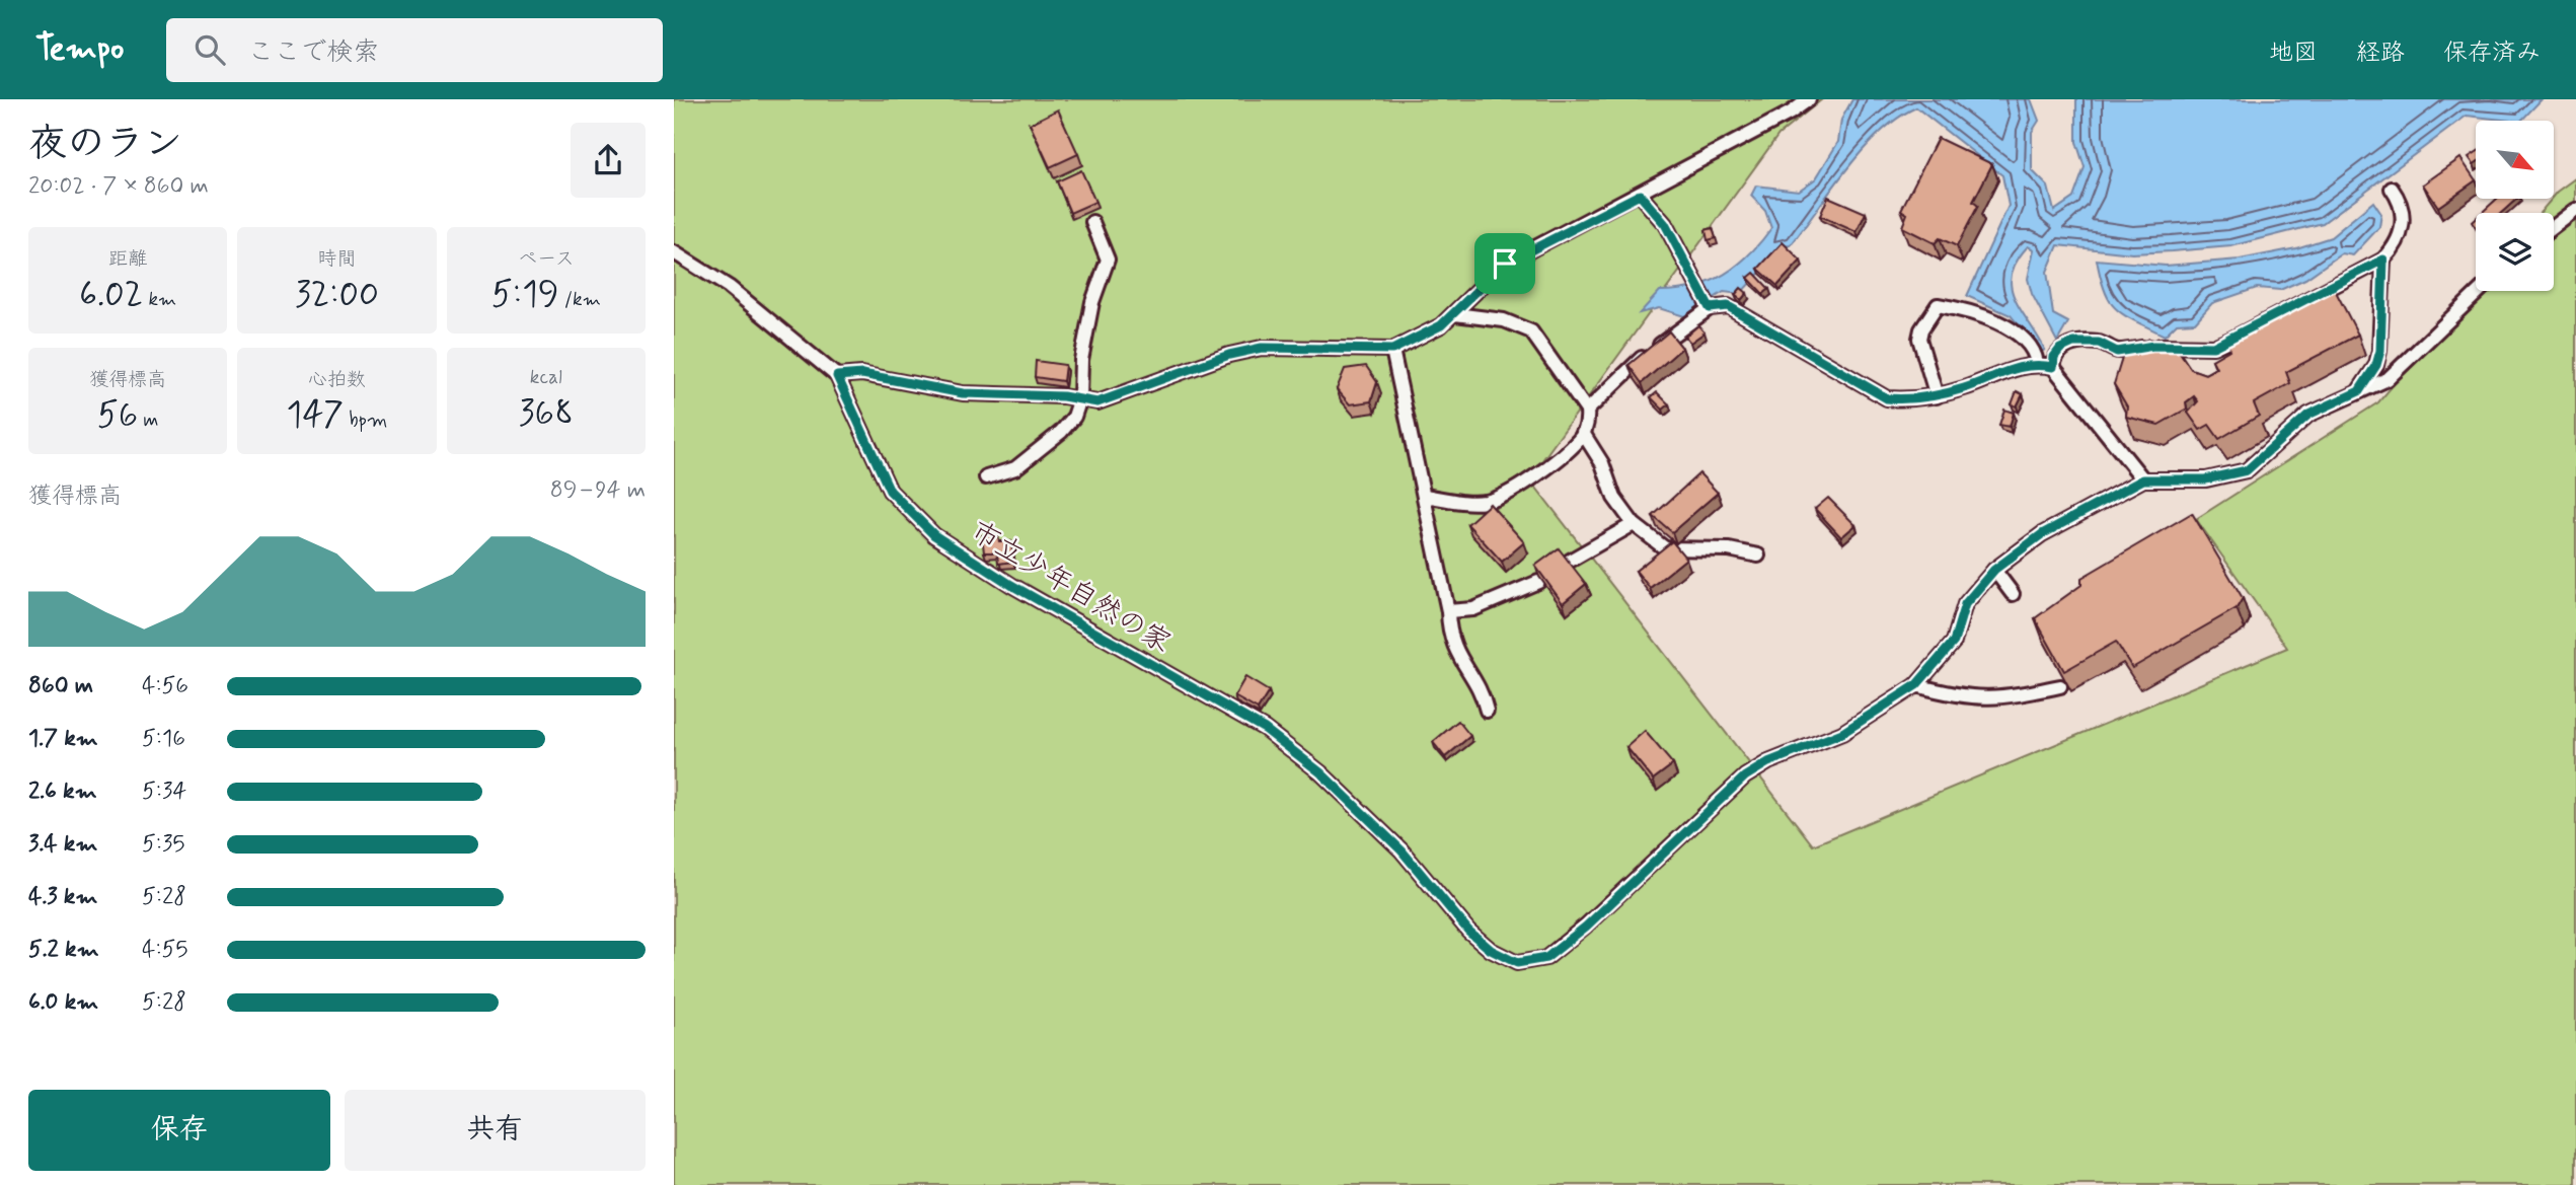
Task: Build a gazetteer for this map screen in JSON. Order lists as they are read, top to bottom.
{
  "streets": {
    "lane": ["市立少年自然の家"]
  },
  "north": "bottom right",
  "page": {
    "header": "Tempo",
    "search": "ここで検索",
    "nav": ["地図", "経路", "保存済み"],
    "heading": ["夜のラン", "20:02 · 7 × 860 m"],
    "stats": [
      ["距離", "6.02 km"],
      ["時間", "32:00"],
      ["ペース", "5:19 /km"],
      ["獲得標高", "56 m"],
      ["心拍数", "147 bpm"],
      ["kcal", "368"]
    ],
    "chart": ["獲得標高", "89–94 m"],
    "list": [
      {
        "name": "860 m",
        "note": "4:56"
      },
      {
        "name": "1.7 km",
        "note": "5:16"
      },
      {
        "name": "2.6 km",
        "note": "5:34"
      },
      {
        "name": "3.4 km",
        "note": "5:35"
      },
      {
        "name": "4.3 km",
        "note": "5:28"
      },
      {
        "name": "5.2 km",
        "note": "4:55"
      },
      {
        "name": "6.0 km",
        "note": "5:28"
      }
    ],
    "buttons": ["保存", "共有"]
  }
}
